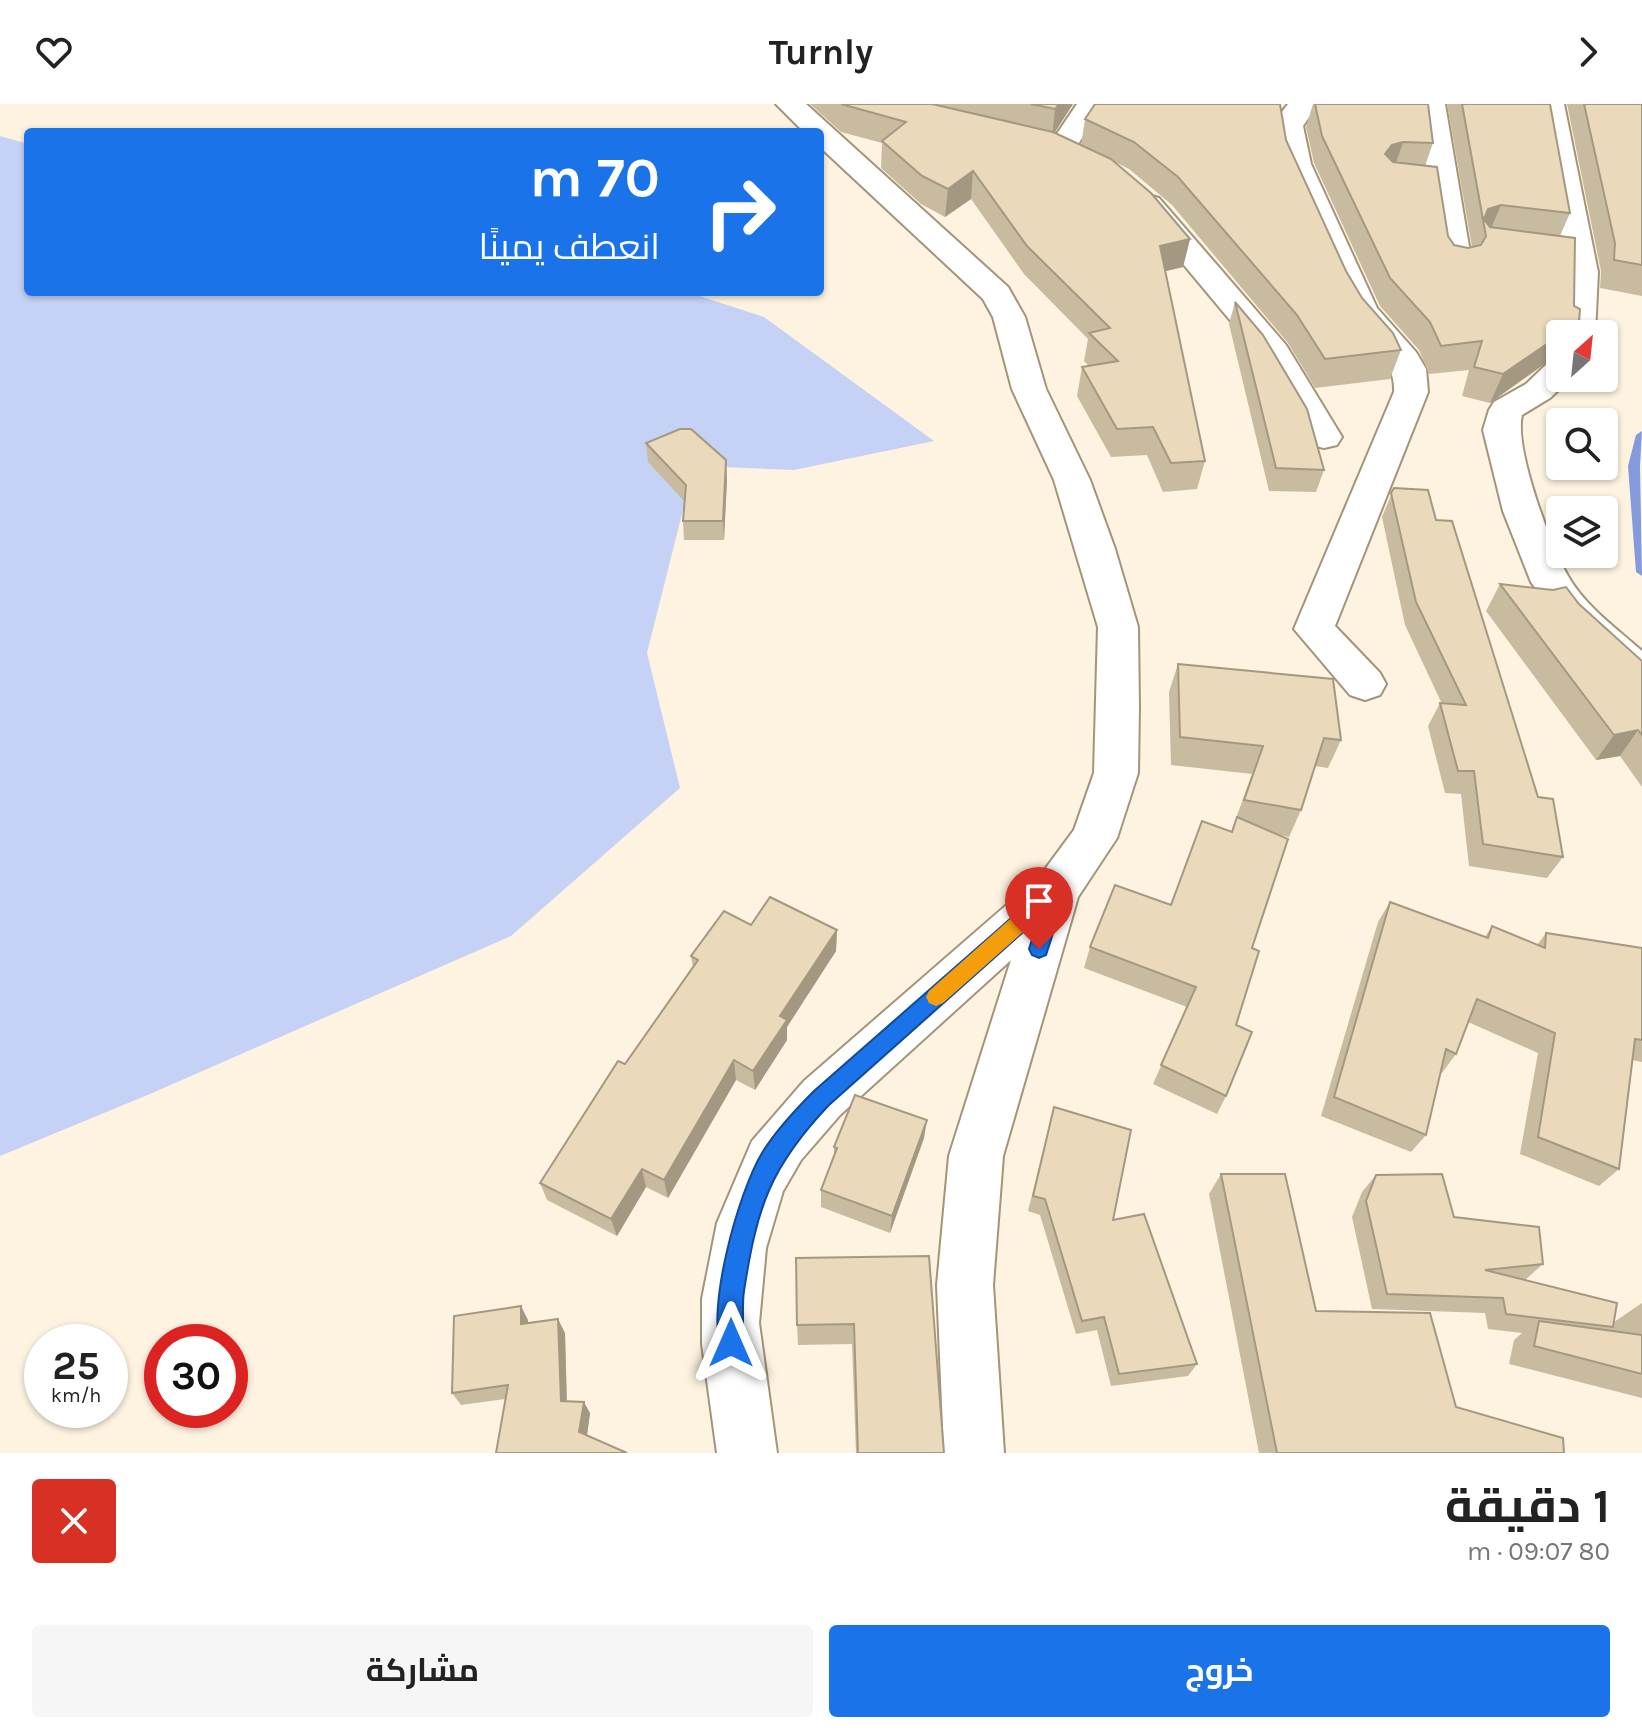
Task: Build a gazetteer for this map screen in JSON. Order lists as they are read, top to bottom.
{
  "north": "top right",
  "page": {
    "header": "Turnly",
    "turn": ["70 m", "انعطف يمينًا"],
    "speed": "25 km/h",
    "limit": "30",
    "heading": ["1 دقيقة", "80 m · 09:07"],
    "buttons": ["خروج", "مشاركة"]
  }
}
